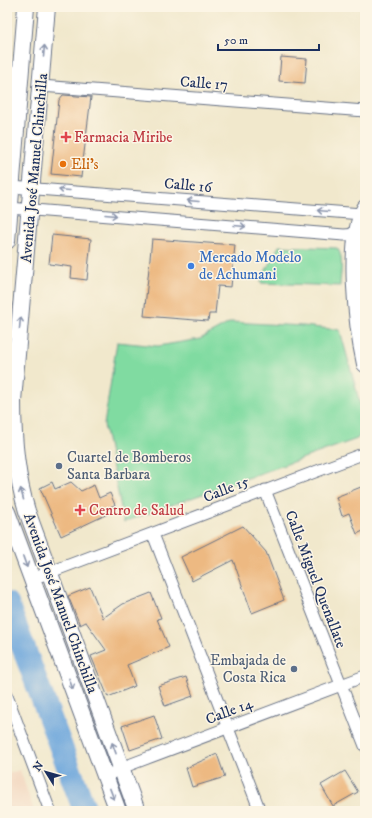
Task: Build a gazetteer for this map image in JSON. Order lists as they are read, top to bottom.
{
  "streets": {
    "main road": ["Avenida José Manuel Chinchilla"],
    "street": [
      "Calle 17",
      "Calle 16",
      "Calle 15",
      "Calle Miguel Quenallate",
      "Calle 14"
    ]
  },
  "crossings": [
    ["Calle 17", "Avenida José Manuel Chinchilla"],
    ["Avenida José Manuel Chinchilla", "Calle 16"],
    ["Avenida José Manuel Chinchilla", "Calle 15"],
    ["Avenida José Manuel Chinchilla", "Calle 14"],
    ["Calle 15", "Calle Miguel Quenallate"],
    ["Calle Miguel Quenallate", "Calle 14"]
  ],
  "places": {
    "health": ["Farmacia Miribe", "Centro de Salud"],
    "other": [
      "Eli's",
      "Mercado Modelo de Achumani",
      "Cuartel de Bomberos Santa Barbara",
      "Embajada de Costa Rica"
    ]
  },
  "scale_bar": "50 m",
  "north": "top left"
}
